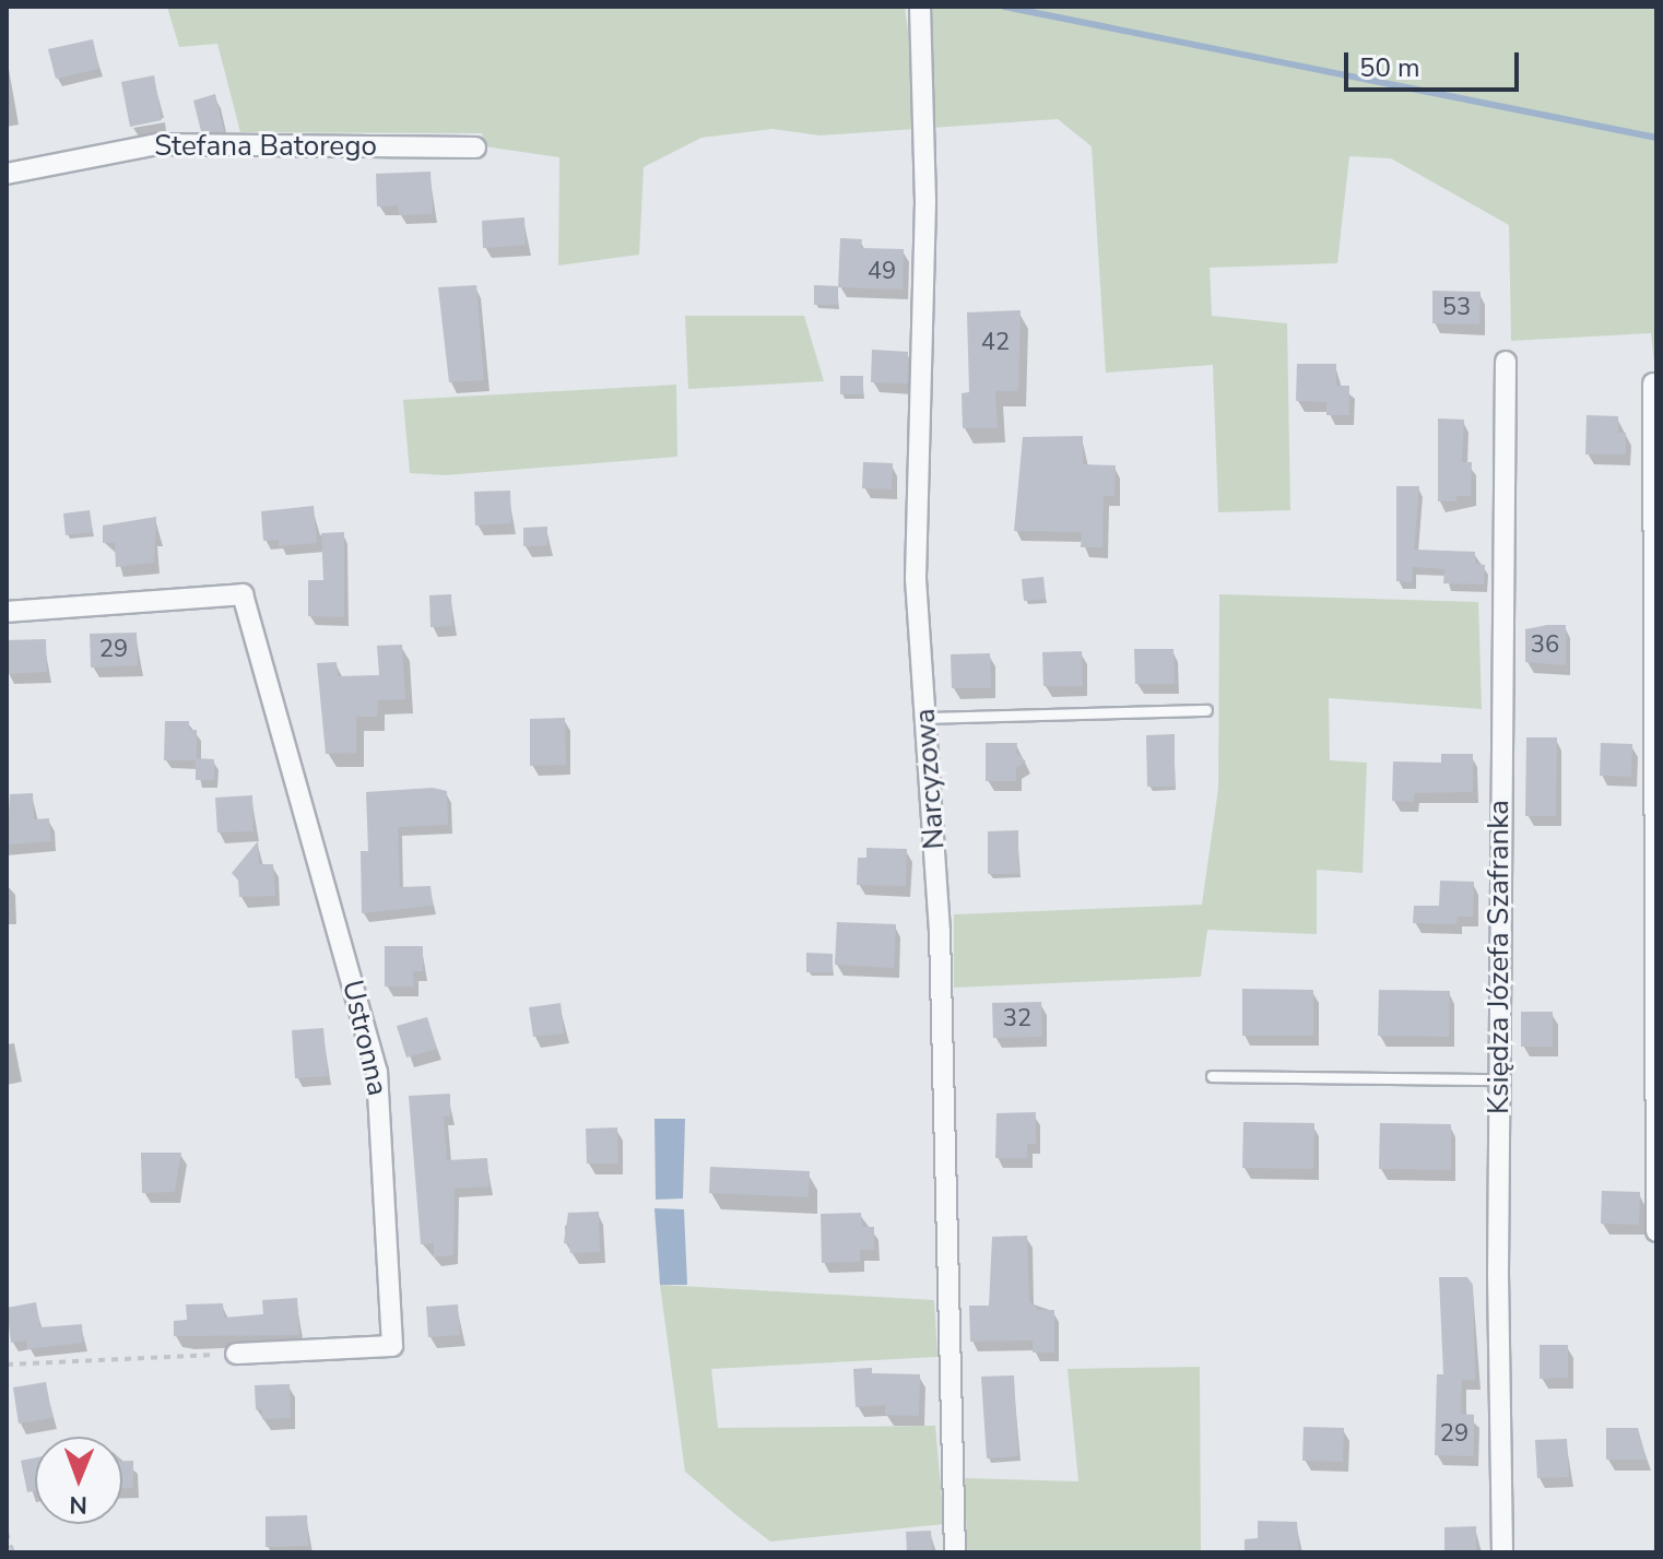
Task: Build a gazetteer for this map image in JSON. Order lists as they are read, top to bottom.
{
  "streets": {
    "street": [
      "Stefana Batorego",
      "Narcyzowa",
      "Księdza Józefa Szafranka",
      "Ustronna"
    ]
  },
  "house_numbers": [
    "49",
    "53",
    "42",
    "36",
    "29",
    "32",
    "29"
  ],
  "scale_bar": "50 m",
  "north": "bottom"
}
